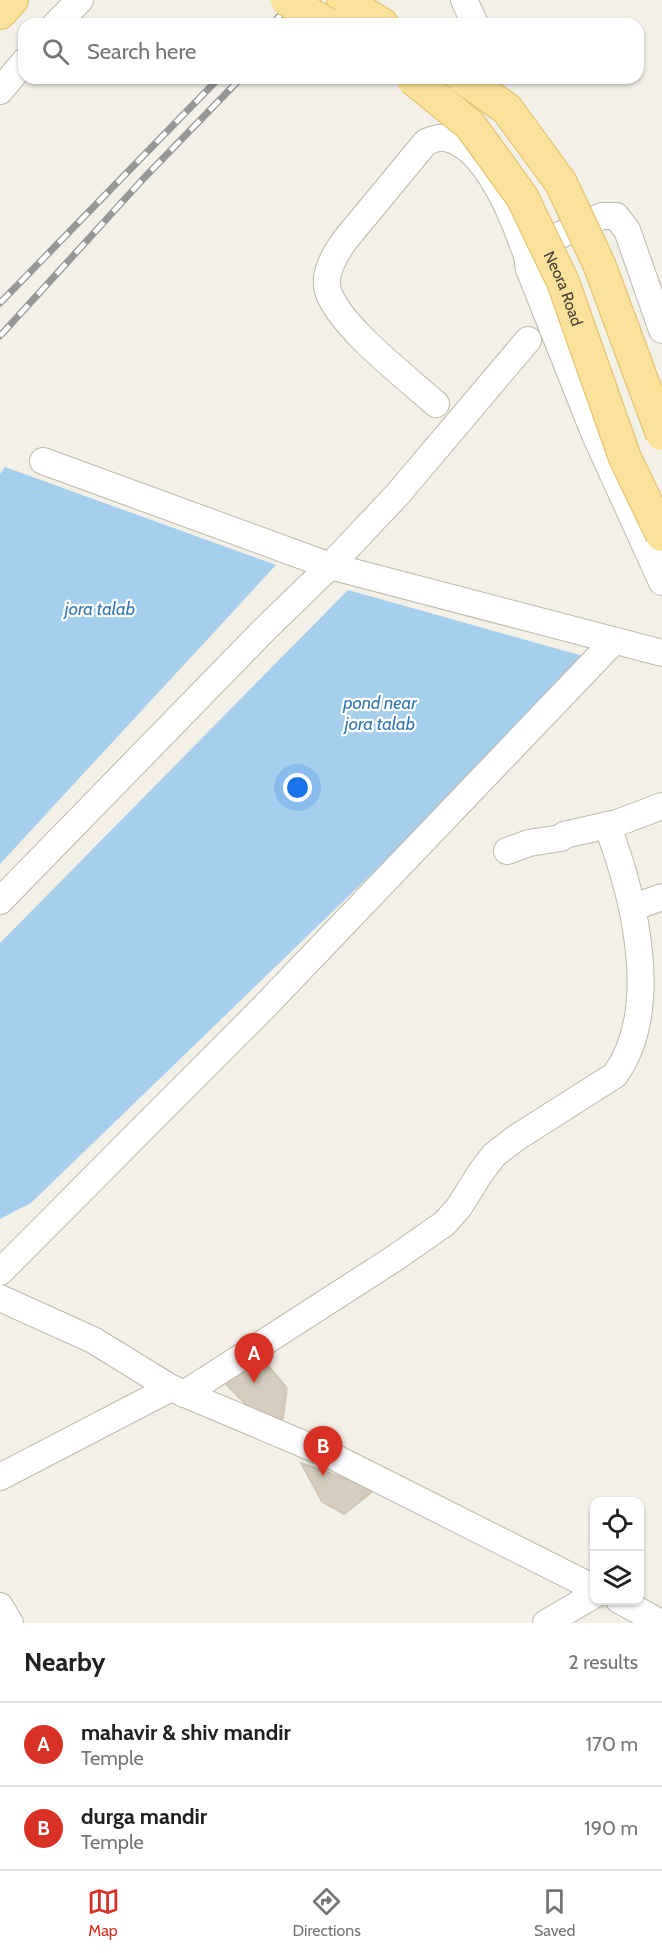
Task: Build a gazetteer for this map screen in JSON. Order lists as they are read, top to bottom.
{
  "streets": {
    "main road": ["Neora Road"]
  },
  "water": ["jora talab", "pond near jora talab"],
  "page": {
    "search": "Search here",
    "pins": ["A", "B"],
    "heading": ["Nearby", "2 results"],
    "list": [
      {
        "mark": "A",
        "name": "mahavir & shiv mandir",
        "note": "Temple",
        "value": "170 m"
      },
      {
        "mark": "B",
        "name": "durga mandir",
        "note": "Temple",
        "value": "190 m"
      }
    ],
    "nav": ["Map", "Directions", "Saved"]
  }
}
